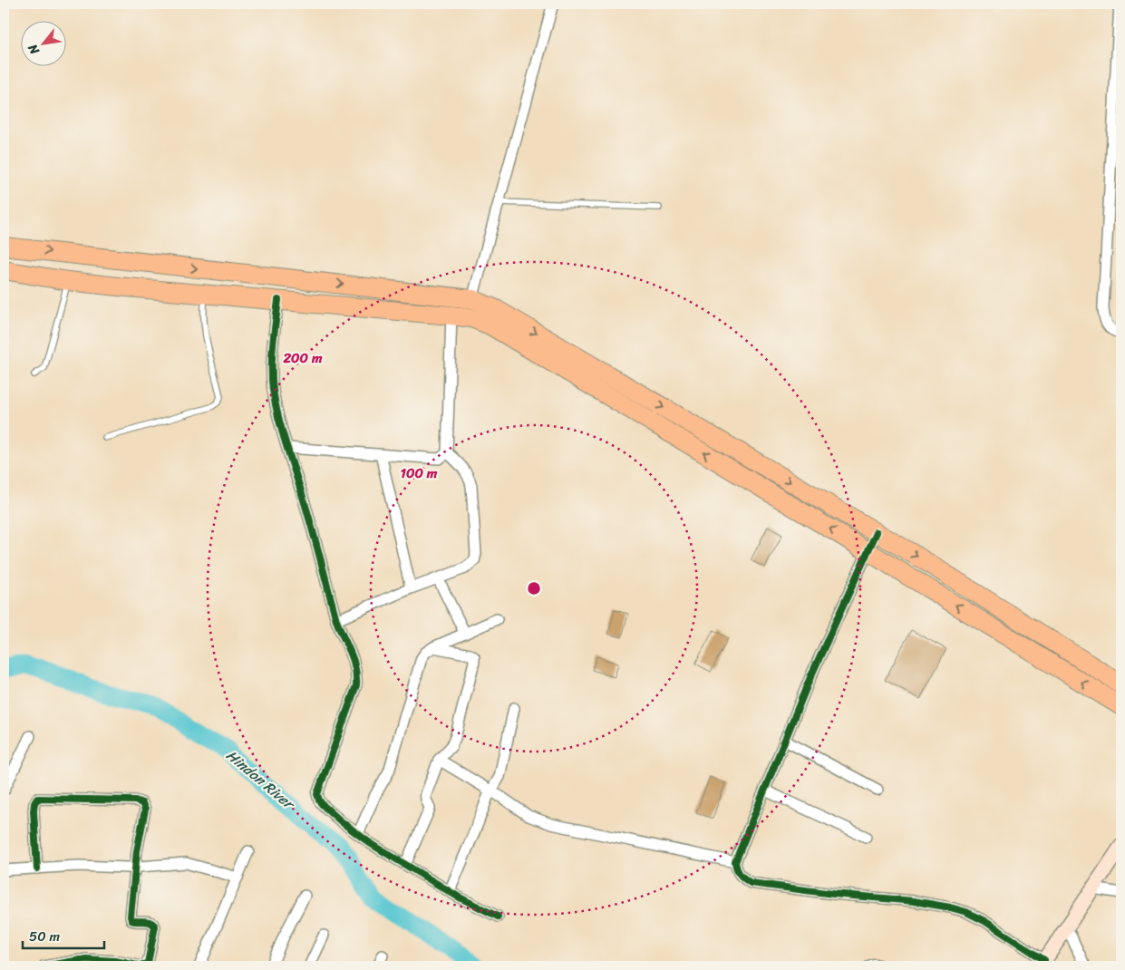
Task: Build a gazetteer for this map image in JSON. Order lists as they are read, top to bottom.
{
  "water": ["Hindon River"],
  "scale_bar": "50 m",
  "north": "bottom left",
  "rings": ["200 m", "100 m"]
}
